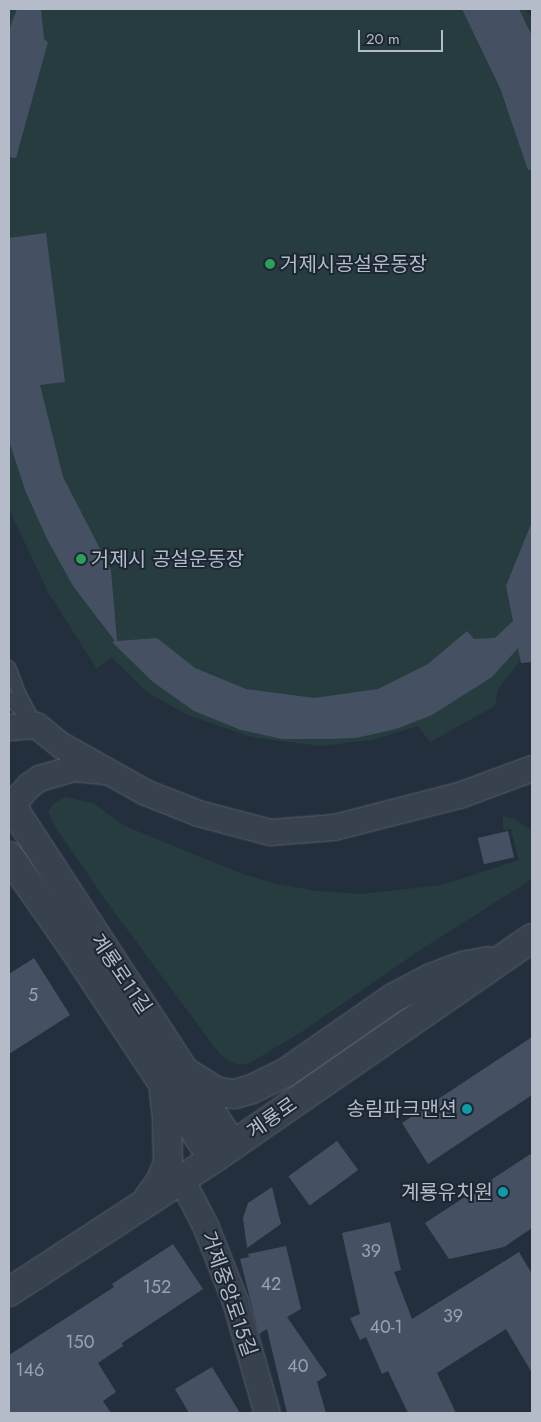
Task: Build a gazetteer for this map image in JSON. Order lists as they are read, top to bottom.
{
  "streets": {
    "street": ["계룡로11길", "계룡로", "거제중앙로15길"]
  },
  "crossings": [
    ["계룡로11길", "계룡로"],
    ["계룡로", "거제중앙로15길"]
  ],
  "places": [
    "거제시공설운동장",
    "거제시 공설운동장",
    "송림파크맨션",
    "계룡유치원"
  ],
  "house_numbers": [
    "5",
    "39",
    "42",
    "152",
    "39",
    "40-1",
    "150",
    "40",
    "146"
  ],
  "scale_bar": "20 m"
}
